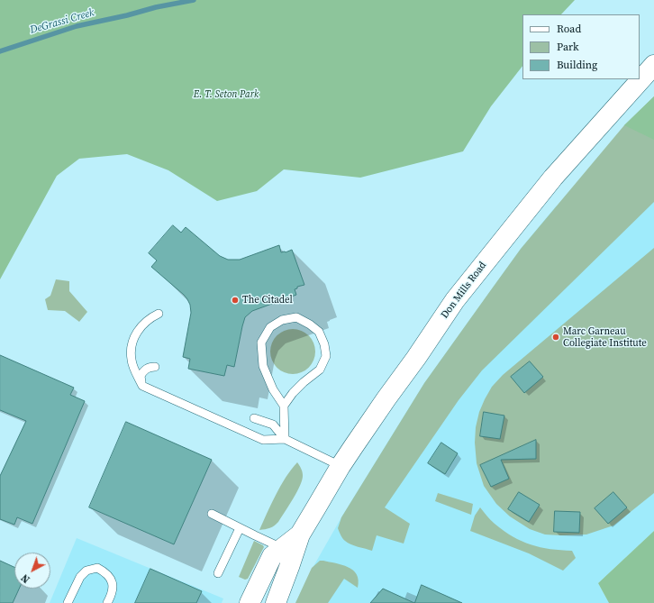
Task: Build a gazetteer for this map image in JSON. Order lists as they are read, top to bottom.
{
  "streets": {
    "main road": ["Don Mills Road"]
  },
  "water": ["DeGrassi Creek"],
  "parks": ["E. T. Seton Park"],
  "places": ["The Citadel", "Marc Garneau Collegiate Institute"],
  "legend": ["Road", "Park", "Building"],
  "north": "bottom left"
}
